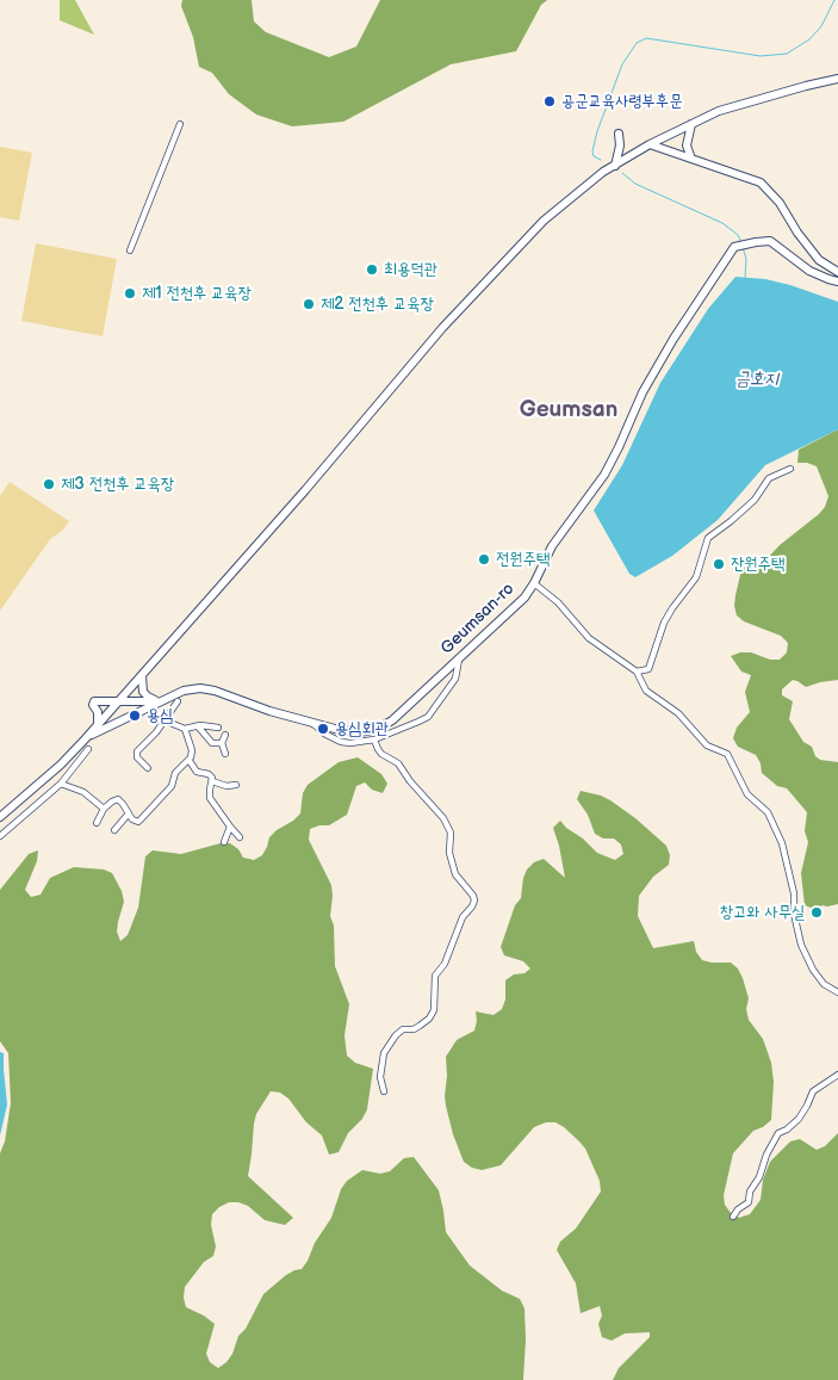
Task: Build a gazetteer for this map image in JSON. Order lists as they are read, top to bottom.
{
  "streets": {
    "street": ["Geumsan-ro"]
  },
  "districts": ["Geumsan"],
  "water": ["금호지"],
  "places": [
    "공군교육사령부후문",
    "최용덕관",
    "제1 전천후 교육장",
    "제2 전천후 교육장",
    "제3 전천후 교육장",
    "전원주택",
    "잔원주택",
    "용심",
    "용심회관",
    "창고와 사무실"
  ]
}
